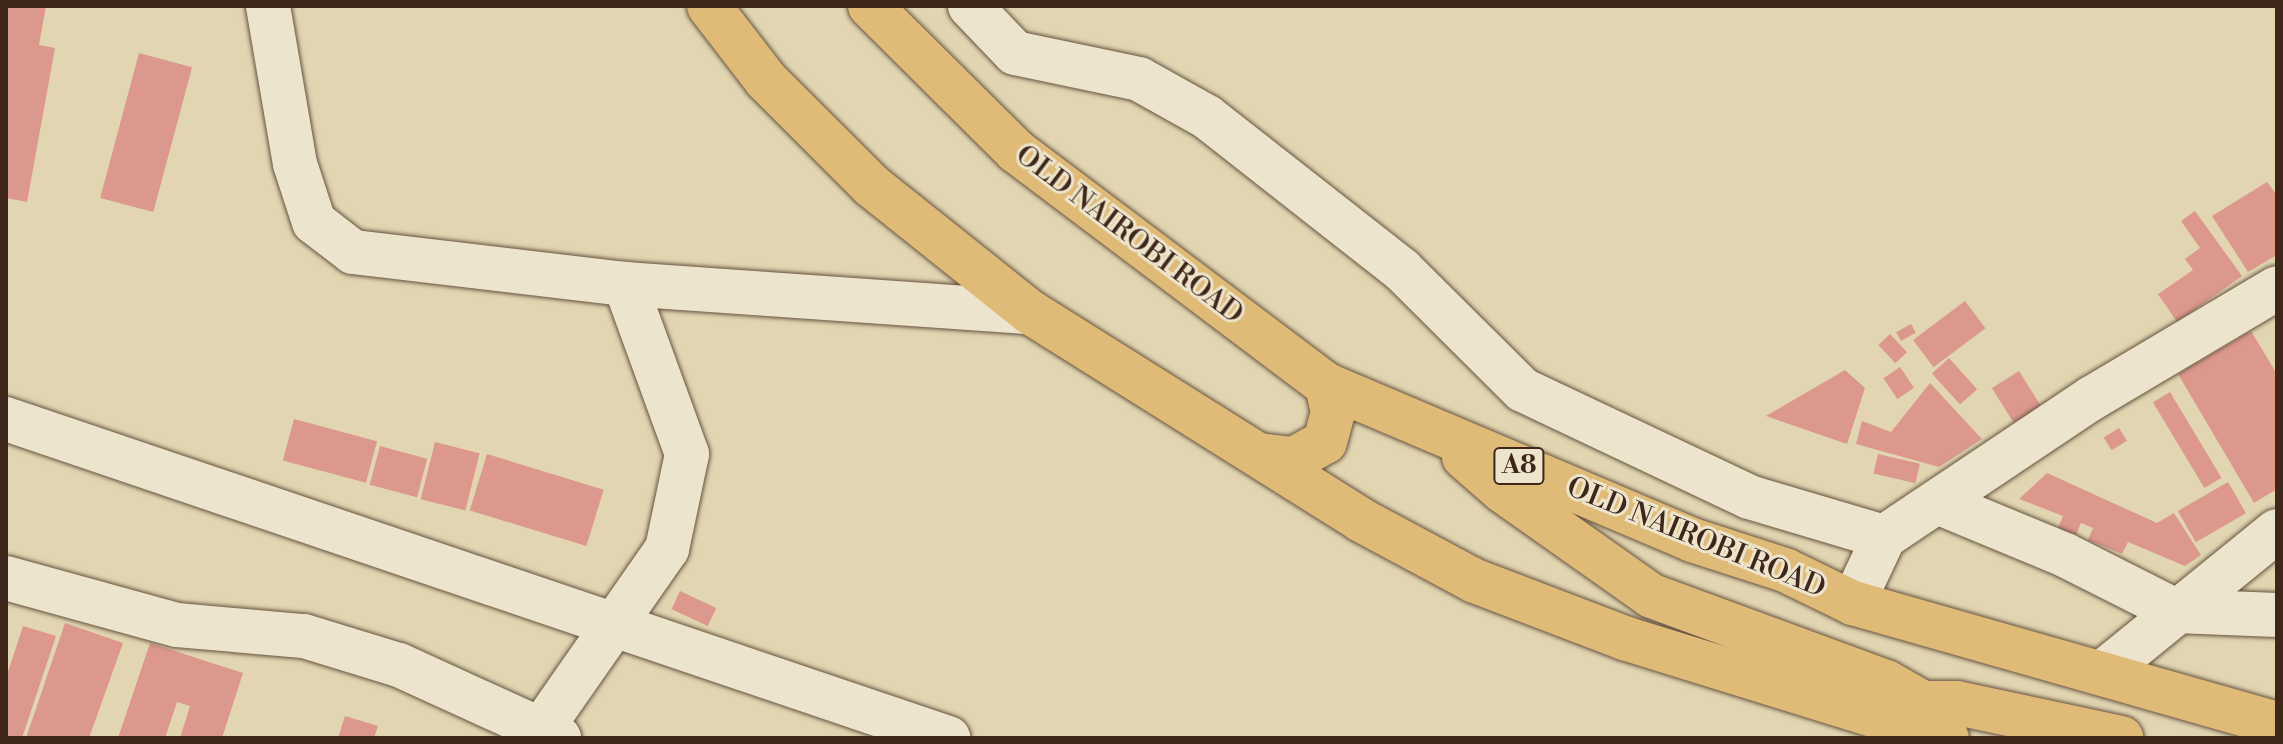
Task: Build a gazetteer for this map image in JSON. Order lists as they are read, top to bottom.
{
  "streets": {
    "highway": ["OLD NAIROBI ROAD", "A8"]
  }
}
